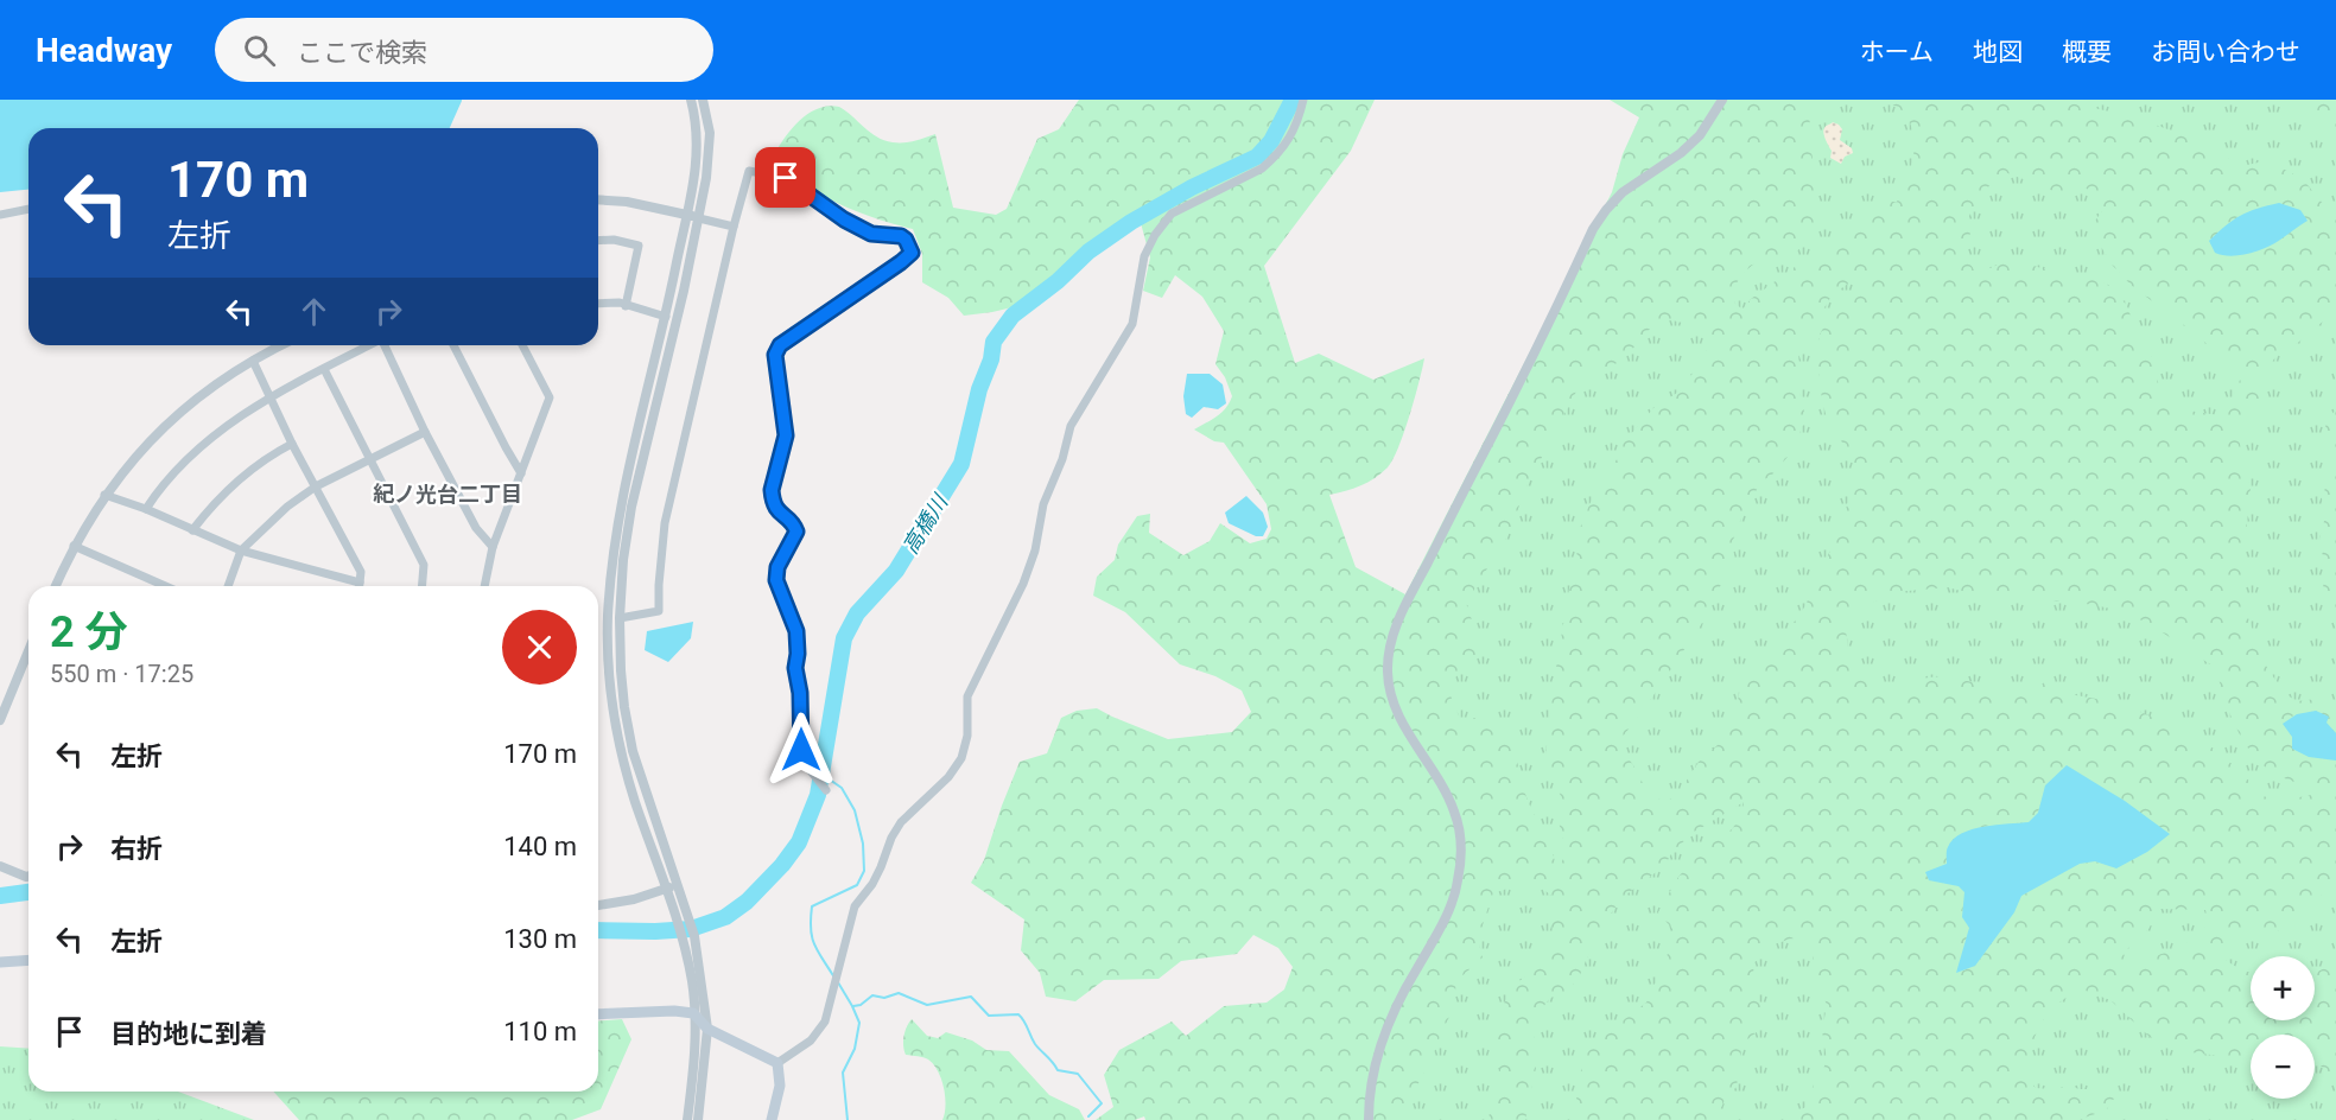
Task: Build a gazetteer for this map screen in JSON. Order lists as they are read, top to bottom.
{
  "districts": ["紀ノ光台二丁目"],
  "water": ["高橋川"],
  "page": {
    "header": "Headway",
    "search": "ここで検索",
    "nav": [
      "ホーム",
      "地図",
      "概要",
      "お問い合わせ"
    ],
    "turn": ["170 m", "左折"],
    "heading": ["2 分", "550 m · 17:25"],
    "list": [
      {
        "name": "左折",
        "value": "170 m"
      },
      {
        "name": "右折",
        "value": "140 m"
      },
      {
        "name": "左折",
        "value": "130 m"
      },
      {
        "name": "目的地に到着",
        "value": "110 m"
      }
    ],
    "map_buttons": ["+", "−"]
  }
}
